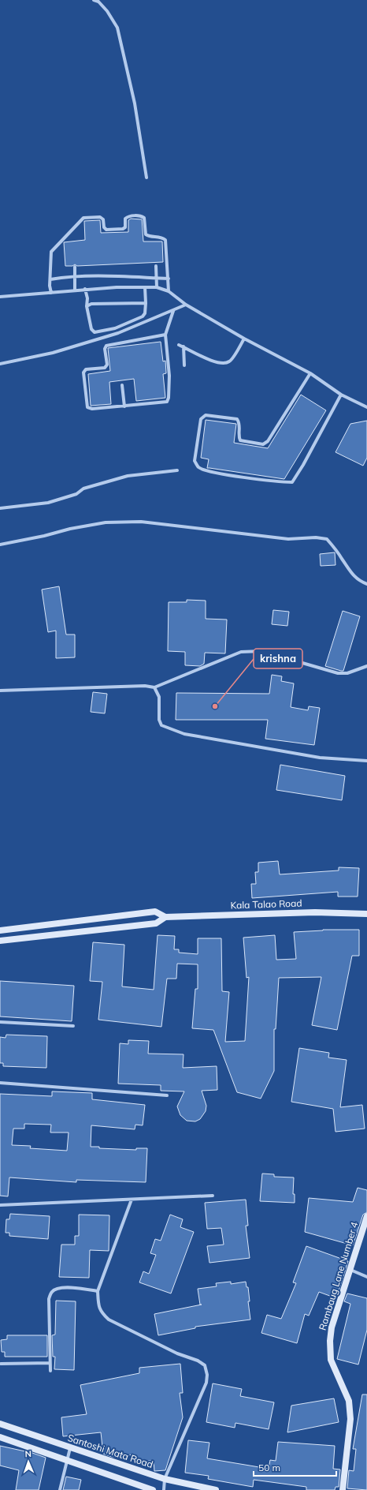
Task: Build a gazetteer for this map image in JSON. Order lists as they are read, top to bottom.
{
  "streets": {
    "street": ["Kala Talao Road", "Rambaug Lane Number 4", "Santoshi Mata Road"]
  },
  "places": ["krishna"],
  "scale_bar": "50 m",
  "north": "top"
}
